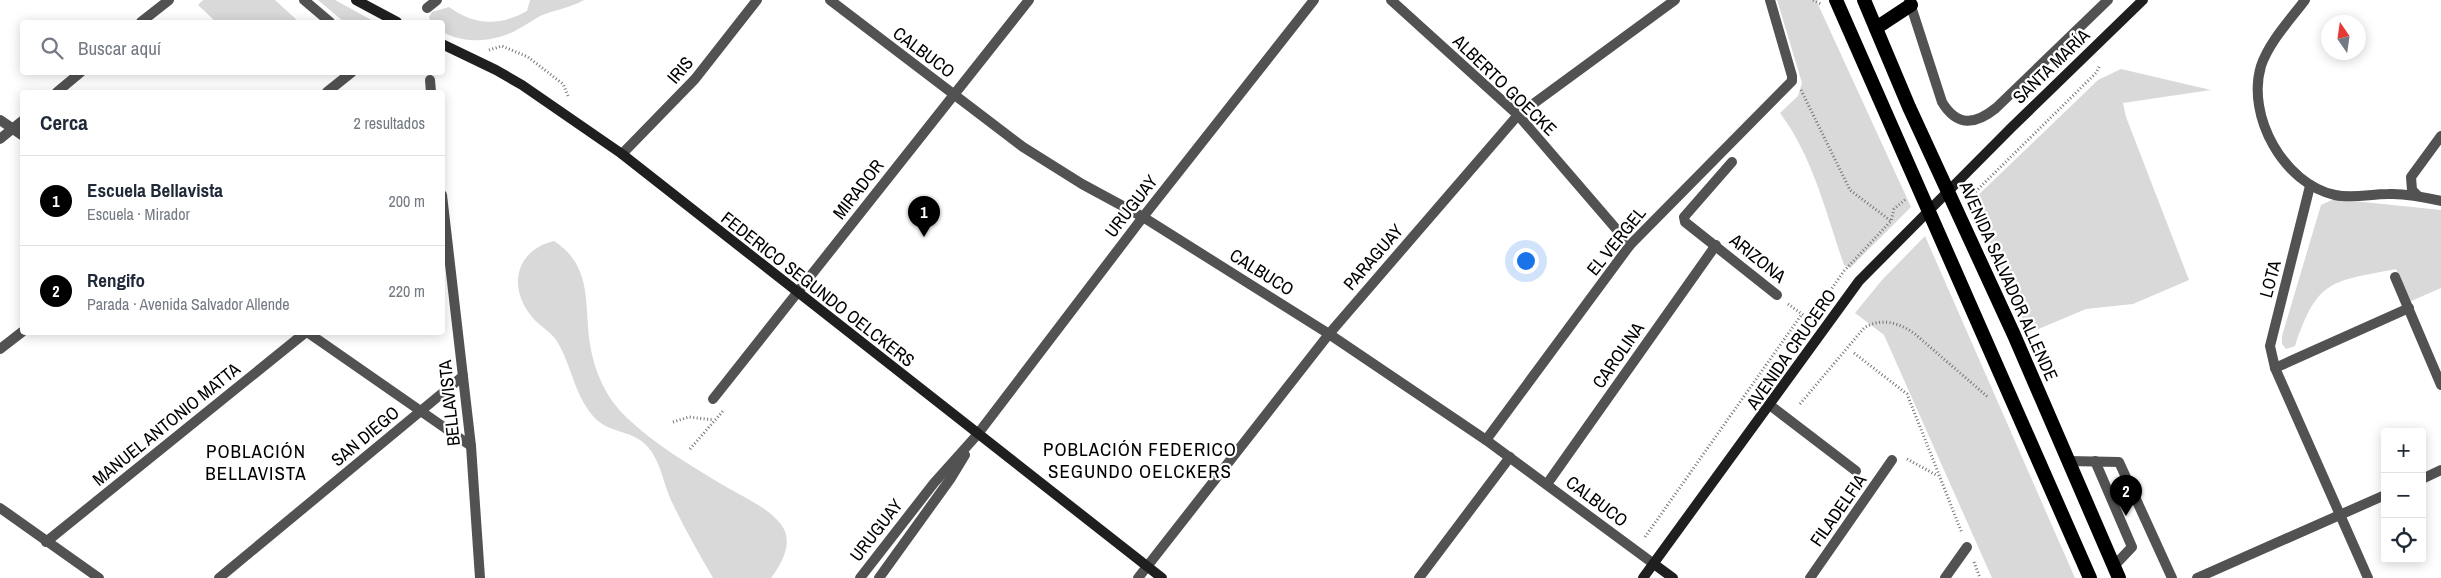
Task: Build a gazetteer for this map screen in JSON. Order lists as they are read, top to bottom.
{
  "streets": {
    "highway": ["AVENIDA SALVADOR ALLENDE"],
    "main road": [
      "CALBUCO",
      "SANTA MARÍA",
      "FEDERICO SEGUNDO OELCKERS",
      "AVENIDA CRUCERO"
    ],
    "street": [
      "IRIS",
      "ALBERTO GOECKE",
      "MIRADOR",
      "URUGUAY",
      "EL VERGEL",
      "PARAGUAY",
      "ARIZONA",
      "LOTA",
      "CAROLINA",
      "BELLAVISTA",
      "MANUEL ANTONIO MATTA",
      "SAN DIEGO",
      "FILADELFIA"
    ]
  },
  "crossings": [
    ["CALBUCO", "MIRADOR"],
    ["CALBUCO", "URUGUAY"],
    ["CALBUCO", "EL VERGEL"],
    ["CALBUCO", "PARAGUAY"],
    ["CALBUCO", "AVENIDA CRUCERO"],
    ["CALBUCO", "CAROLINA"],
    ["SANTA MARÍA", "AVENIDA CRUCERO"],
    ["IRIS", "FEDERICO SEGUNDO OELCKERS"],
    ["ALBERTO GOECKE", "EL VERGEL"],
    ["ALBERTO GOECKE", "PARAGUAY"],
    ["MIRADOR", "FEDERICO SEGUNDO OELCKERS"],
    ["URUGUAY", "FEDERICO SEGUNDO OELCKERS"],
    ["PARAGUAY", "FEDERICO SEGUNDO OELCKERS"],
    ["ARIZONA", "CAROLINA"],
    ["BELLAVISTA", "SAN DIEGO"]
  ],
  "districts": ["POBLACIÓN FEDERICO SEGUNDO OELCKERS", "POBLACIÓN BELLAVISTA"],
  "north": "top",
  "page": {
    "search": "Buscar aquí",
    "heading": ["Cerca", "2 resultados"],
    "list": [
      {
        "mark": "1",
        "name": "Escuela Bellavista",
        "note": "Escuela · Mirador",
        "value": "200 m"
      },
      {
        "mark": "2",
        "name": "Rengifo",
        "note": "Parada · Avenida Salvador Allende",
        "value": "220 m"
      }
    ],
    "pins": ["1", "2"],
    "map_buttons": ["+", "−"]
  }
}
